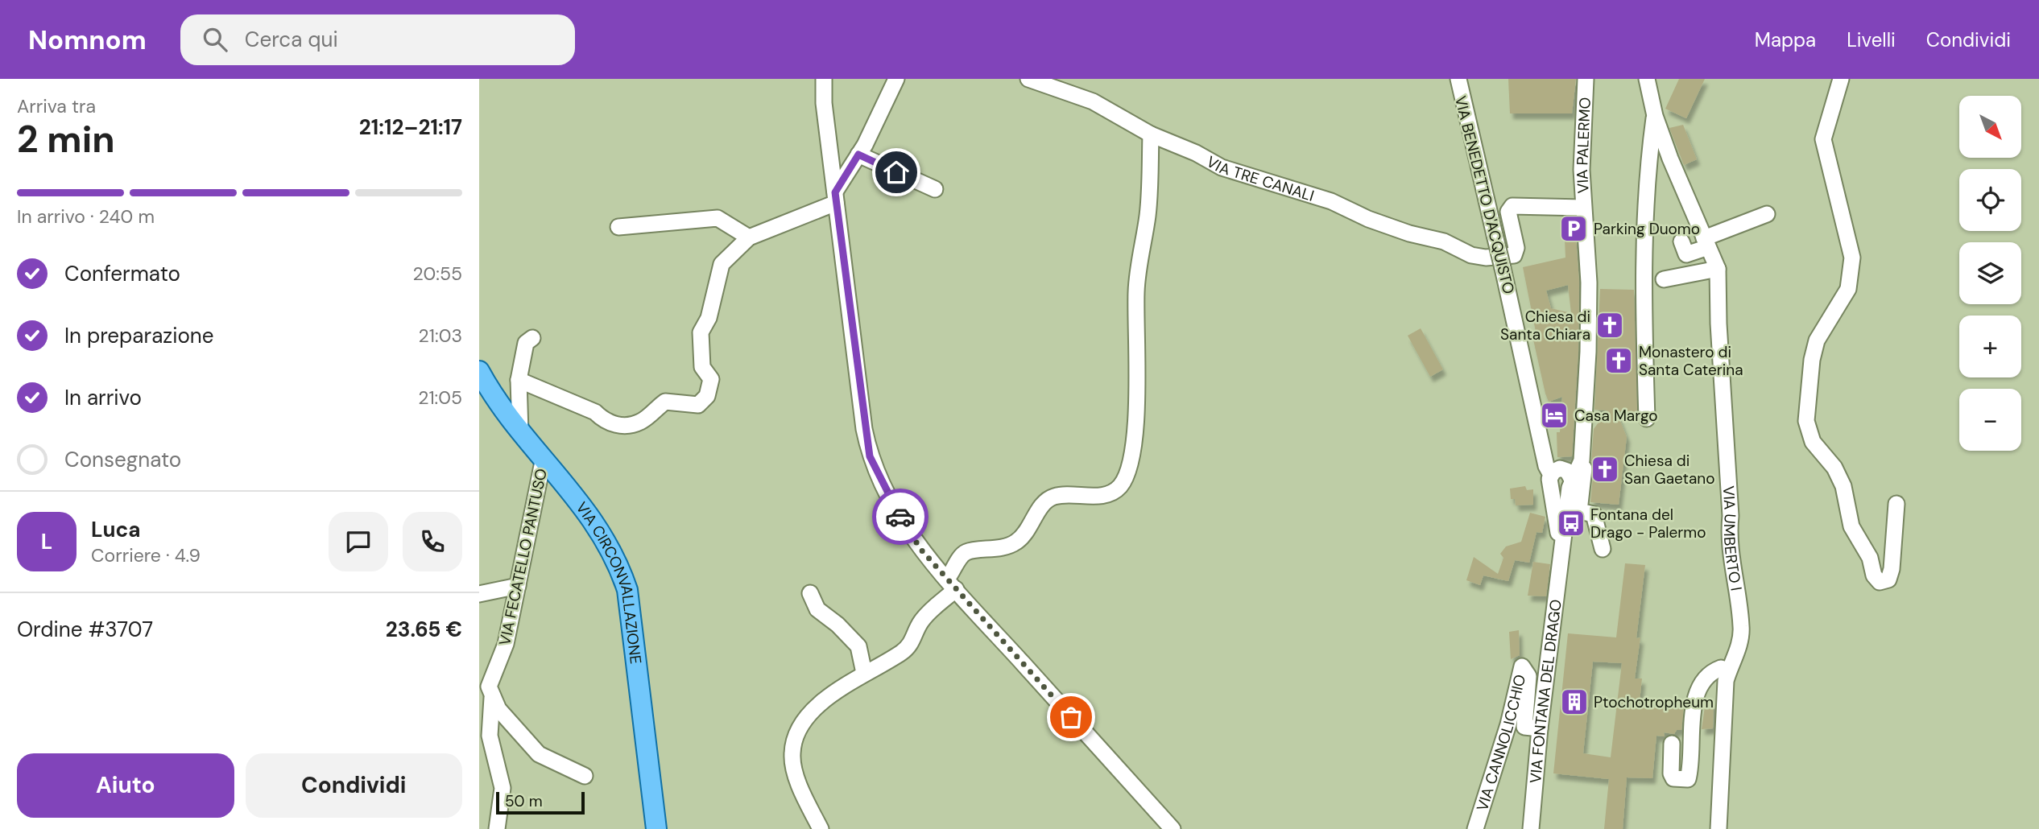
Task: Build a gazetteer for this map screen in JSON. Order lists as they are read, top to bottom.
{
  "streets": {
    "main road": ["VIA CIRCONVALLAZIONE"],
    "street": [
      "VIA PALERMO",
      "VIA TRE CANALI",
      "VIA BENEDETTO D'ACQUISTO",
      "VIA UMBERTO I",
      "VIA FECATELLO PANTUSO",
      "VIA FONTANA DEL DRAGO",
      "VIA CANNOLICCHIO"
    ]
  },
  "crossings": [
    ["VIA PALERMO", "VIA FONTANA DEL DRAGO"],
    ["VIA TRE CANALI", "VIA BENEDETTO D'ACQUISTO"],
    ["VIA BENEDETTO D'ACQUISTO", "VIA FONTANA DEL DRAGO"],
    ["VIA FECATELLO PANTUSO", "VIA CIRCONVALLAZIONE"],
    ["VIA FONTANA DEL DRAGO", "VIA CANNOLICCHIO"]
  ],
  "places": {
    "parking": ["Parking Duomo"],
    "church": ["Chiesa di Santa Chiara", "Monastero di Santa Caterina", "Chiesa di San Gaetano"],
    "hotel": ["Casa Margo"],
    "bus stop": ["Fontana del Drago - Palermo"],
    "building": ["Ptochotropheum"]
  },
  "scale_bar": "50 m",
  "north": "bottom right",
  "page": {
    "header": "Nomnom",
    "search": "Cerca qui",
    "nav": ["Mappa", "Livelli", "Condividi"],
    "heading": ["2 min", "Arriva tra", "21:12–21:17"],
    "panel": [
      "Luca",
      "Corriere · 4.9",
      "Ordine #3707",
      "23.65 €"
    ],
    "map_buttons": ["+", "−"],
    "bar": "In arrivo · 240 m",
    "list": [
      ["Confermato", "20:55"],
      ["In preparazione", "21:03"],
      ["In arrivo", "21:05"],
      "Consegnato"
    ],
    "round": "L",
    "buttons": ["Aiuto", "Condividi"],
    "scale": "50 m"
  }
}
